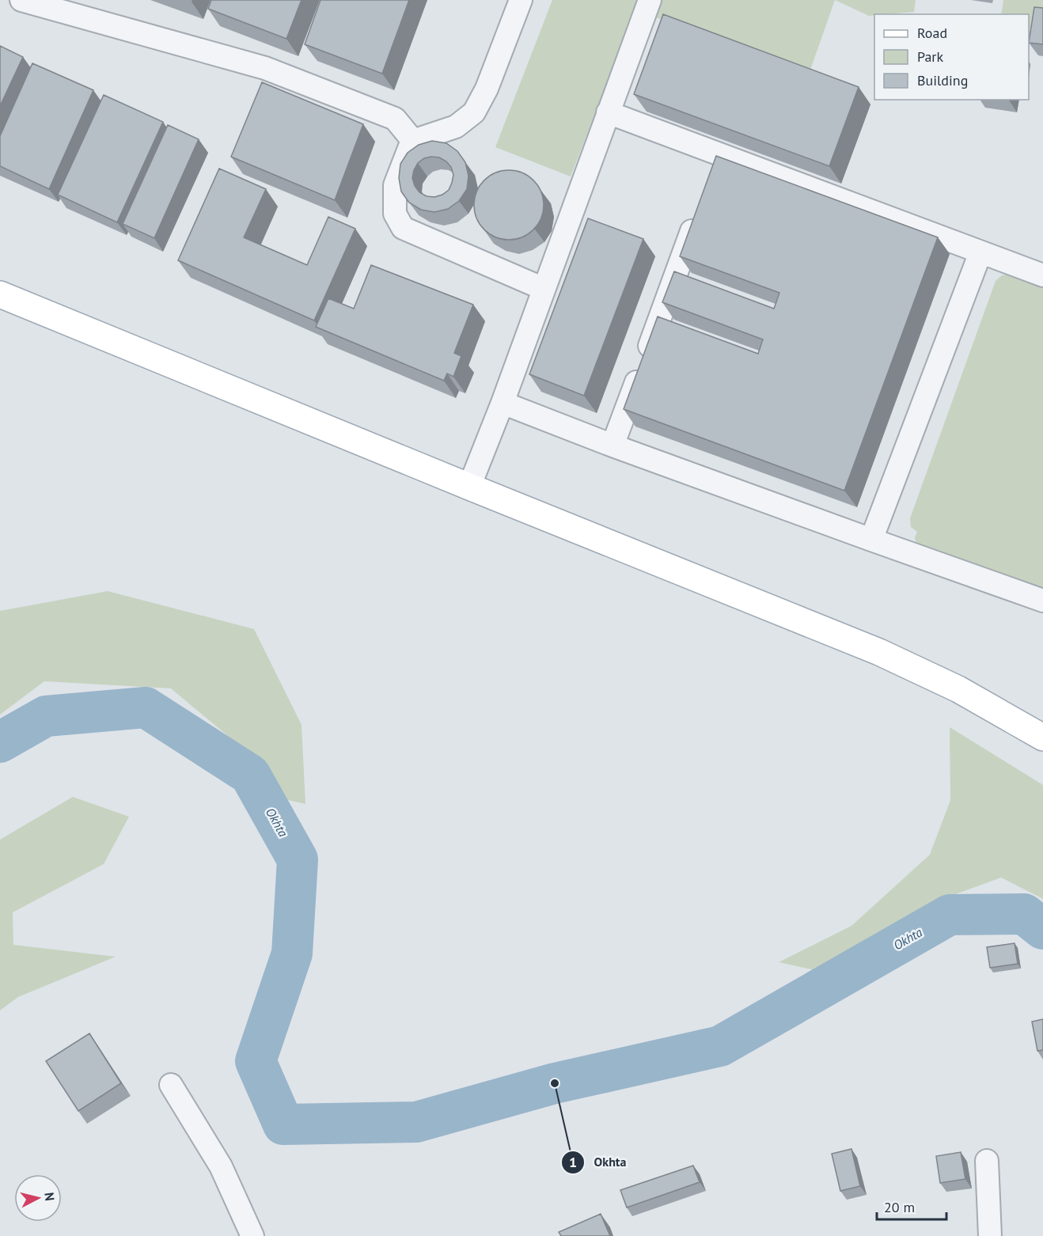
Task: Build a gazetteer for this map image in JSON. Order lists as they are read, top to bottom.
{
  "water": ["Okhta"],
  "places": ["Okhta"],
  "legend": ["Road", "Park", "Building"],
  "scale_bar": "20 m",
  "north": "right"
}
